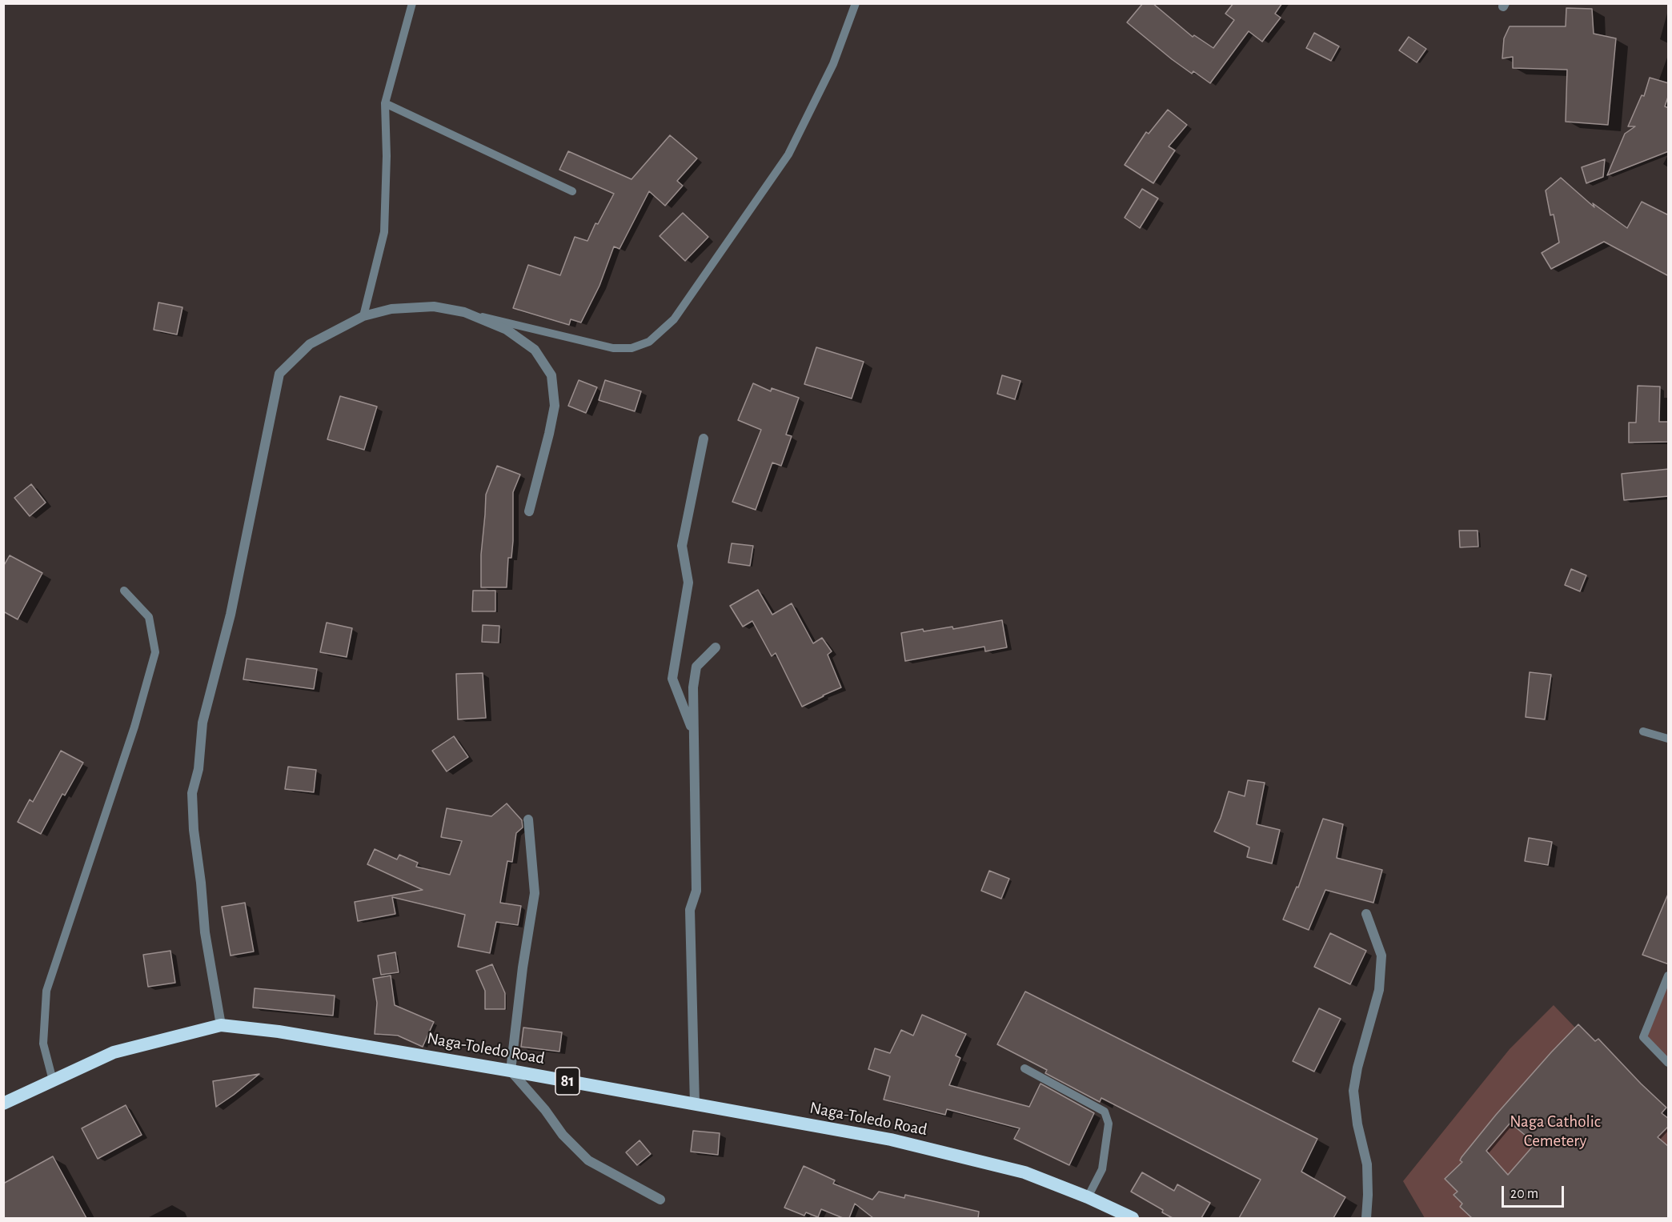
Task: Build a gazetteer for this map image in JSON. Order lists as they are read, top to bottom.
{
  "streets": {
    "highway": ["Naga-Toledo Road", "81"]
  },
  "parks": ["Naga Catholic Cemetery"],
  "scale_bar": "20 m"
}
